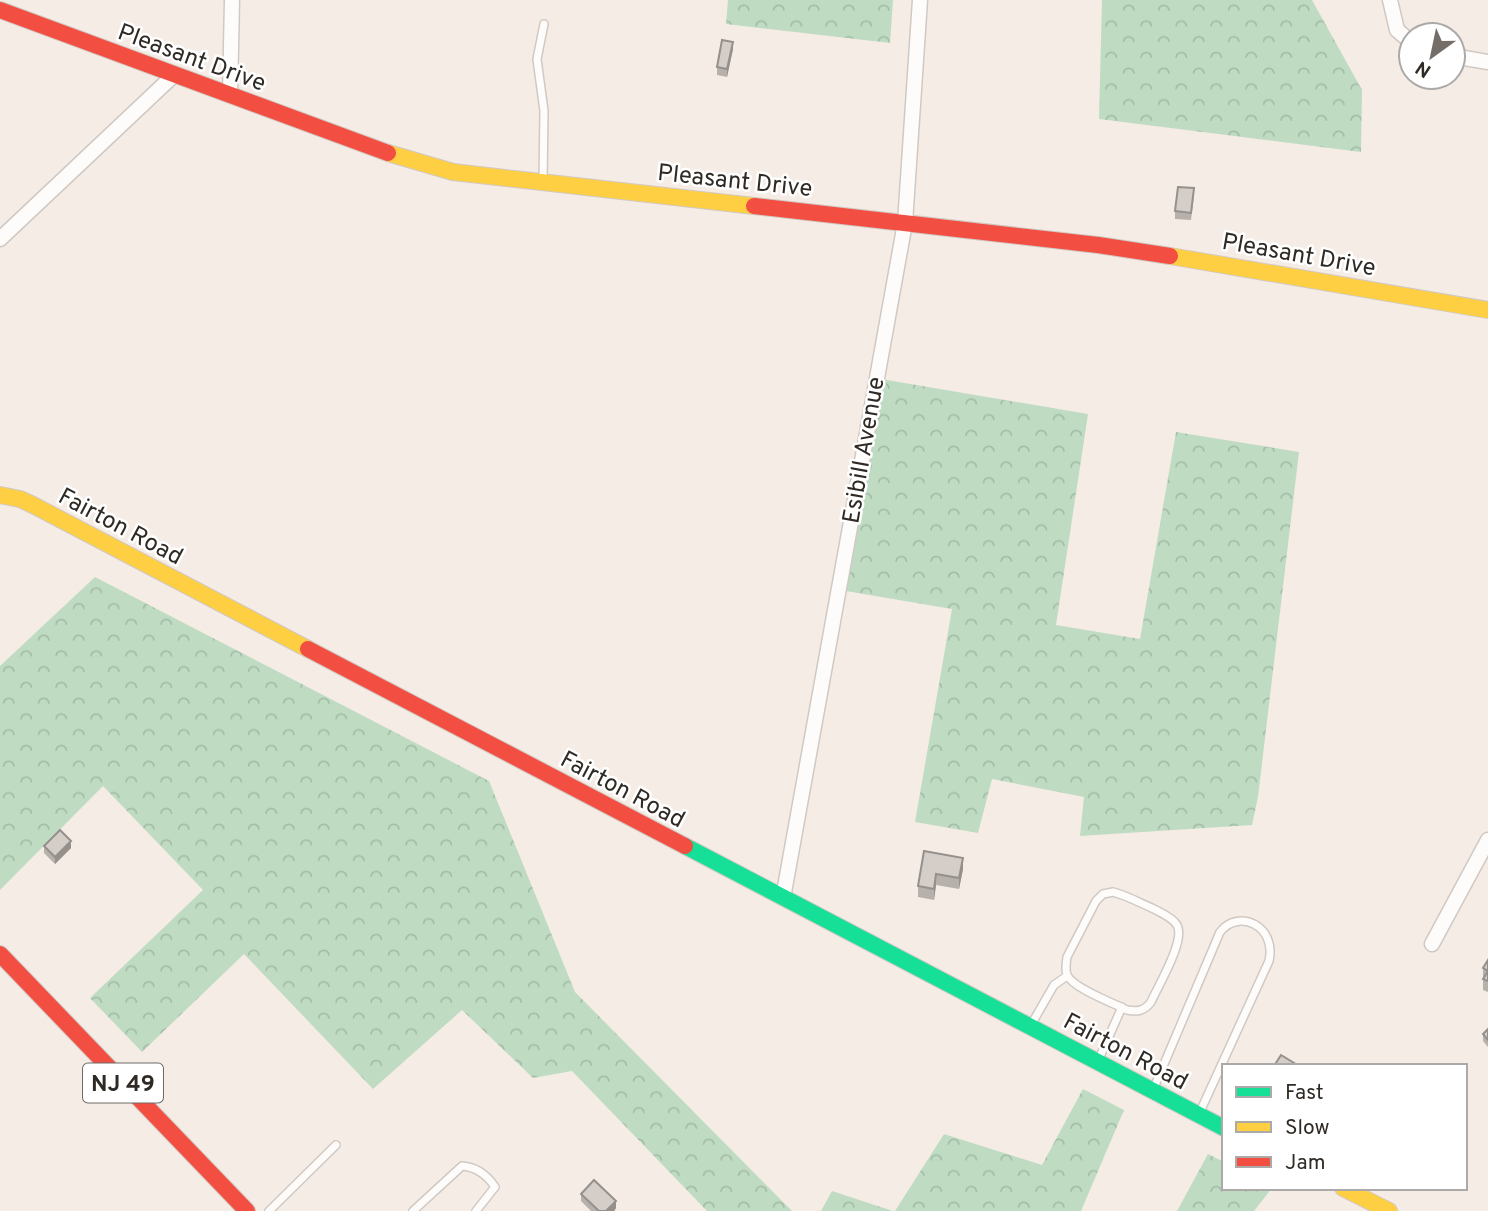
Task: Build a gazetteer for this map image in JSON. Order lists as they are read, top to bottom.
{
  "streets": {
    "main road": ["Pleasant Drive", "Fairton Road", "NJ 49"],
    "street": ["Esibill Avenue"]
  },
  "crossings": [
    ["Pleasant Drive", "Esibill Avenue"],
    ["Esibill Avenue", "Fairton Road"]
  ],
  "legend": ["Fast", "Slow", "Jam"],
  "north": "bottom left"
}
